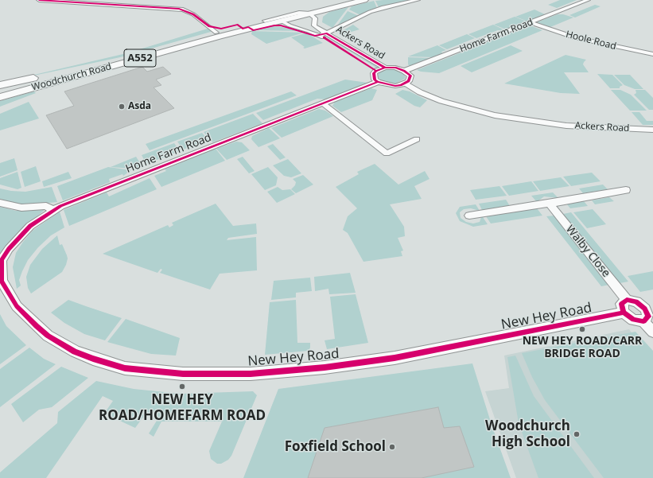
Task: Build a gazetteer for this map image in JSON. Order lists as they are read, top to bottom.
{
  "streets": {
    "main road": ["A552", "Woodchurch Road"],
    "street": [
      "Home Farm Road",
      "Hoole Road",
      "Ackers Road",
      "Walby Close",
      "New Hey Road"
    ]
  },
  "crossings": [
    ["Home Farm Road", "Hoole Road"],
    ["Home Farm Road", "New Hey Road"],
    ["Ackers Road", "Woodchurch Road"]
  ],
  "places": [
    "Asda",
    "NEW HEY ROAD/CARR BRIDGE ROAD",
    "NEW HEY ROAD/HOMEFARM ROAD",
    "Woodchurch High School",
    "Foxfield School"
  ]
}
